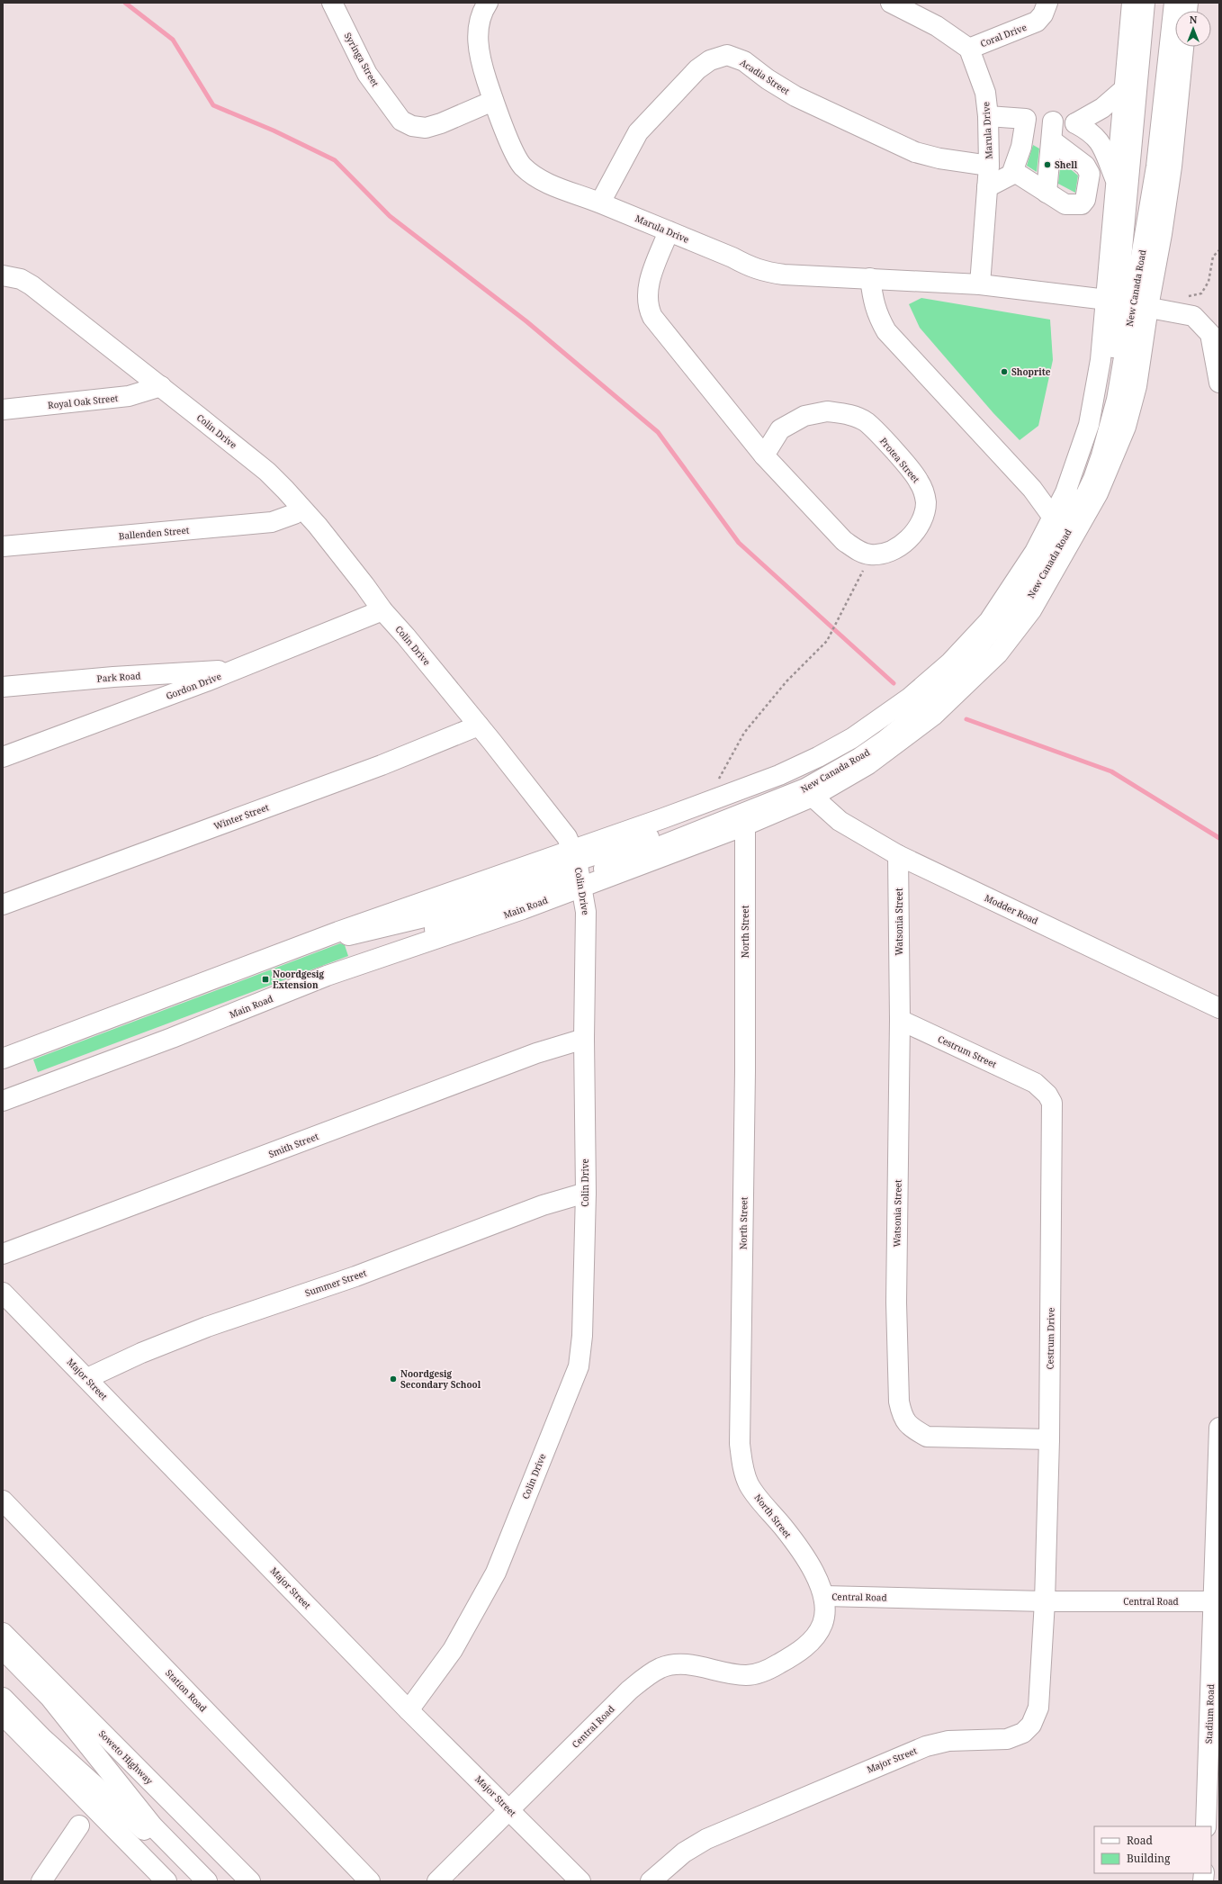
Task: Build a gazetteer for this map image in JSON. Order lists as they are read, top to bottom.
{
  "streets": {
    "street": [
      "Coral Drive",
      "Syringa Street",
      "Acadia Street",
      "Marula Drive",
      "New Canada Road",
      "Royal Oak Street",
      "Colin Drive",
      "Protea Street",
      "Ballenden Street",
      "Park Road",
      "Gordon Drive",
      "Winter Street",
      "Main Road",
      "Modder Road",
      "Watsonia Street",
      "North Street",
      "Cestrum Street",
      "Smith Street",
      "Summer Street",
      "Cestrum Drive",
      "Major Street",
      "Central Road",
      "Station Road",
      "Stadium Road",
      "Soweto Highway"
    ]
  },
  "crossings": [
    ["Coral Drive", "Marula Drive"],
    ["Syringa Street", "Marula Drive"],
    ["Acadia Street", "Marula Drive"],
    ["Marula Drive", "New Canada Road"],
    ["New Canada Road", "Colin Drive"],
    ["New Canada Road", "Main Road"],
    ["New Canada Road", "Modder Road"],
    ["New Canada Road", "North Street"],
    ["Royal Oak Street", "Colin Drive"],
    ["Colin Drive", "Ballenden Street"],
    ["Colin Drive", "Gordon Drive"],
    ["Colin Drive", "Winter Street"],
    ["Colin Drive", "Main Road"],
    ["Colin Drive", "Smith Street"],
    ["Colin Drive", "Summer Street"],
    ["Colin Drive", "Major Street"],
    ["Park Road", "Gordon Drive"],
    ["Modder Road", "Watsonia Street"],
    ["Watsonia Street", "Cestrum Street"],
    ["Watsonia Street", "Cestrum Drive"],
    ["North Street", "Central Road"],
    ["Cestrum Street", "Cestrum Drive"],
    ["Summer Street", "Major Street"],
    ["Cestrum Drive", "Major Street"],
    ["Cestrum Drive", "Central Road"],
    ["Major Street", "Central Road"],
    ["Central Road", "Stadium Road"]
  ],
  "places": {
    "other": ["Shell", "Shoprite", "Noordgesig Secondary School"],
    "transit": ["Noordgesig Extension"]
  },
  "legend": ["Road", "Building"],
  "north": "top"
}
